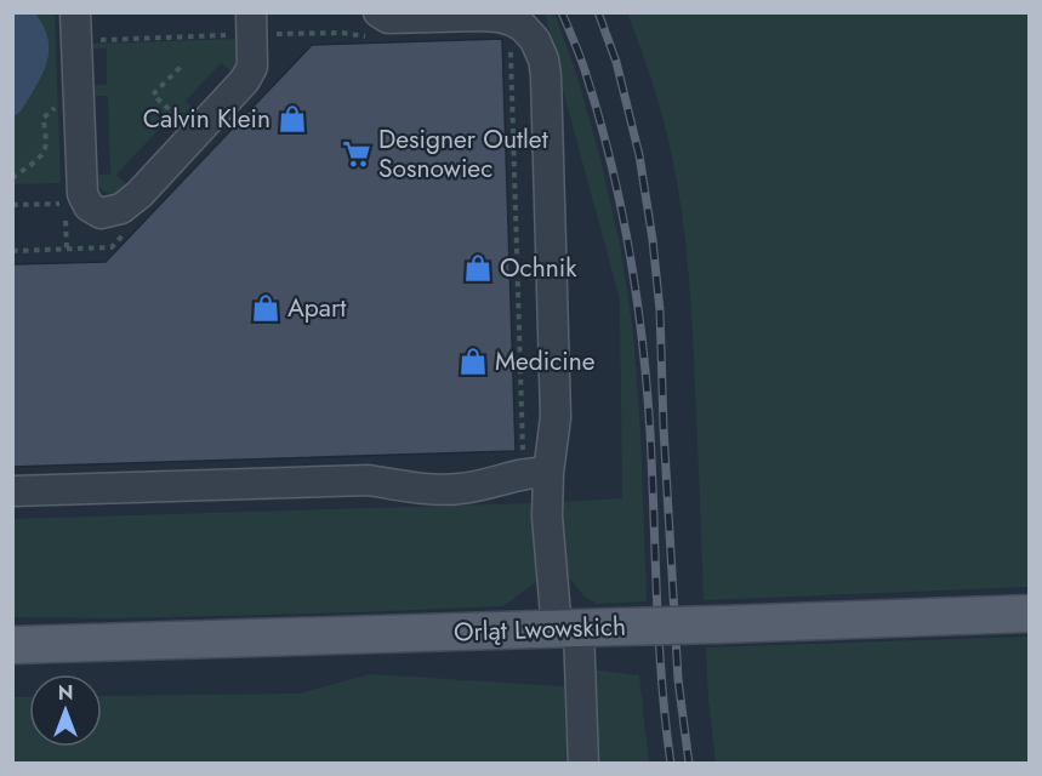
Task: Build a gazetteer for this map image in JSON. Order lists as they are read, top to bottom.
{
  "streets": {
    "main road": ["Orląt Lwowskich"]
  },
  "places": {
    "shop": [
      "Calvin Klein",
      "Ochnik",
      "Apart",
      "Medicine"
    ],
    "supermarket": ["Designer Outlet Sosnowiec"]
  },
  "north": "top"
}
